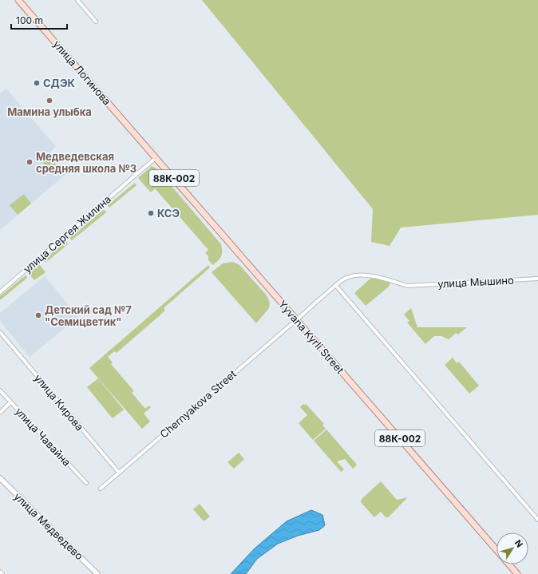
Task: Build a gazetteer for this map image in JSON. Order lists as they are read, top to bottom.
{
  "streets": {
    "main road": ["улица Логинова", "88К-002", "Yyvana Kyrli Street"],
    "street": [
      "улица Сергея Жилина",
      "улица Мышино",
      "улица Кирова",
      "Chernyakova Street",
      "улица Чавайна",
      "улица Медведево"
    ]
  },
  "crossings": [
    ["улица Логинова", "Yyvana Kyrli Street"],
    ["улица Сергея Жилина", "Yyvana Kyrli Street"],
    ["улица Мышино", "Chernyakova Street"],
    ["Yyvana Kyrli Street", "Chernyakova Street"],
    ["улица Кирова", "Chernyakova Street"]
  ],
  "places": [
    "СДЭК",
    "Мамина улыбка",
    "Медведевская средняя школа №3",
    "КСЭ",
    "Детский сад №7 \"Семицветик\""
  ],
  "scale_bar": "100 m",
  "north": "top right"
}
